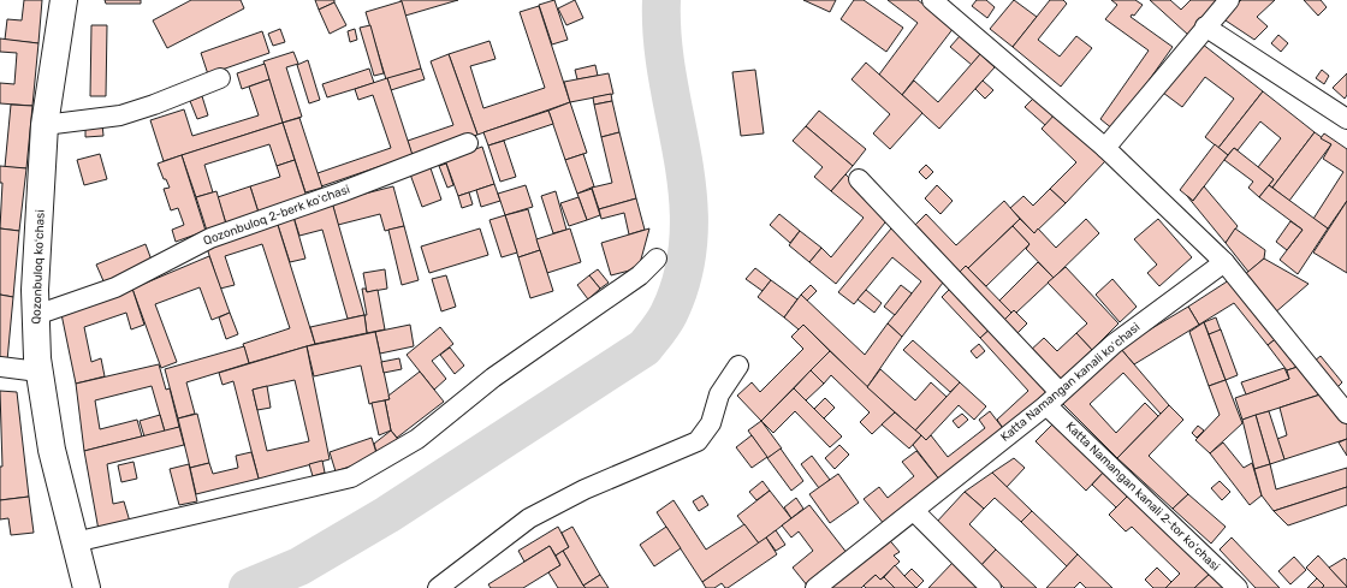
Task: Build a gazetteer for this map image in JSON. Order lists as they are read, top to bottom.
{
  "streets": {
    "main road": ["Qozonbuloq koʻchasi"],
    "street": ["Qozonbuloq 2-berk koʻchasi", "Katta Namangan kanali koʻchasi", "Katta Namangan kanali 2-tor koʻchasi"]
  },
  "crossings": [
    ["Qozonbuloq 2-berk koʻchasi", "Qozonbuloq koʻchasi"],
    ["Katta Namangan kanali koʻchasi", "Katta Namangan kanali 2-tor koʻchasi"]
  ]
}
